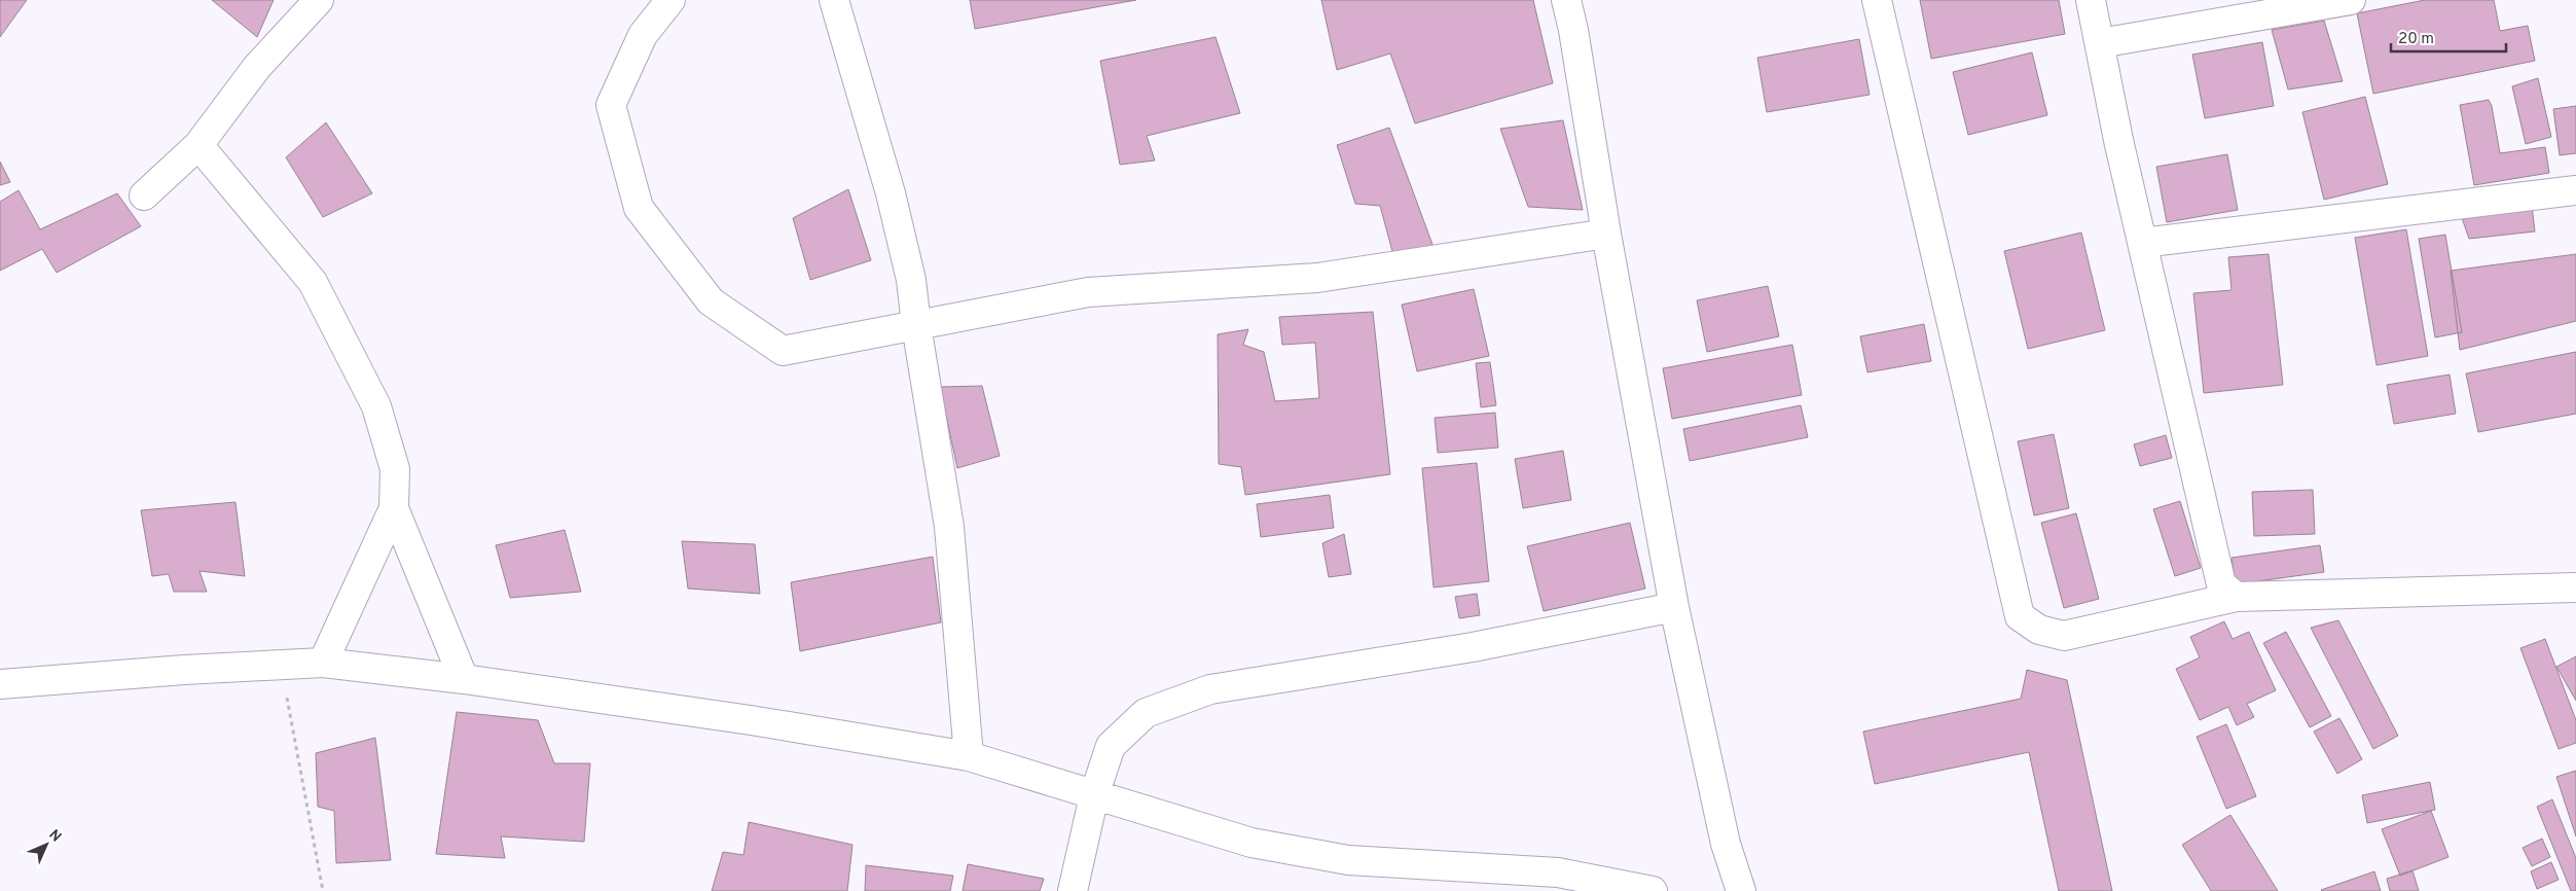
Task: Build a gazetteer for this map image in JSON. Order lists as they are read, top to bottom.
{
  "scale_bar": "20 m",
  "north": "top right"
}
